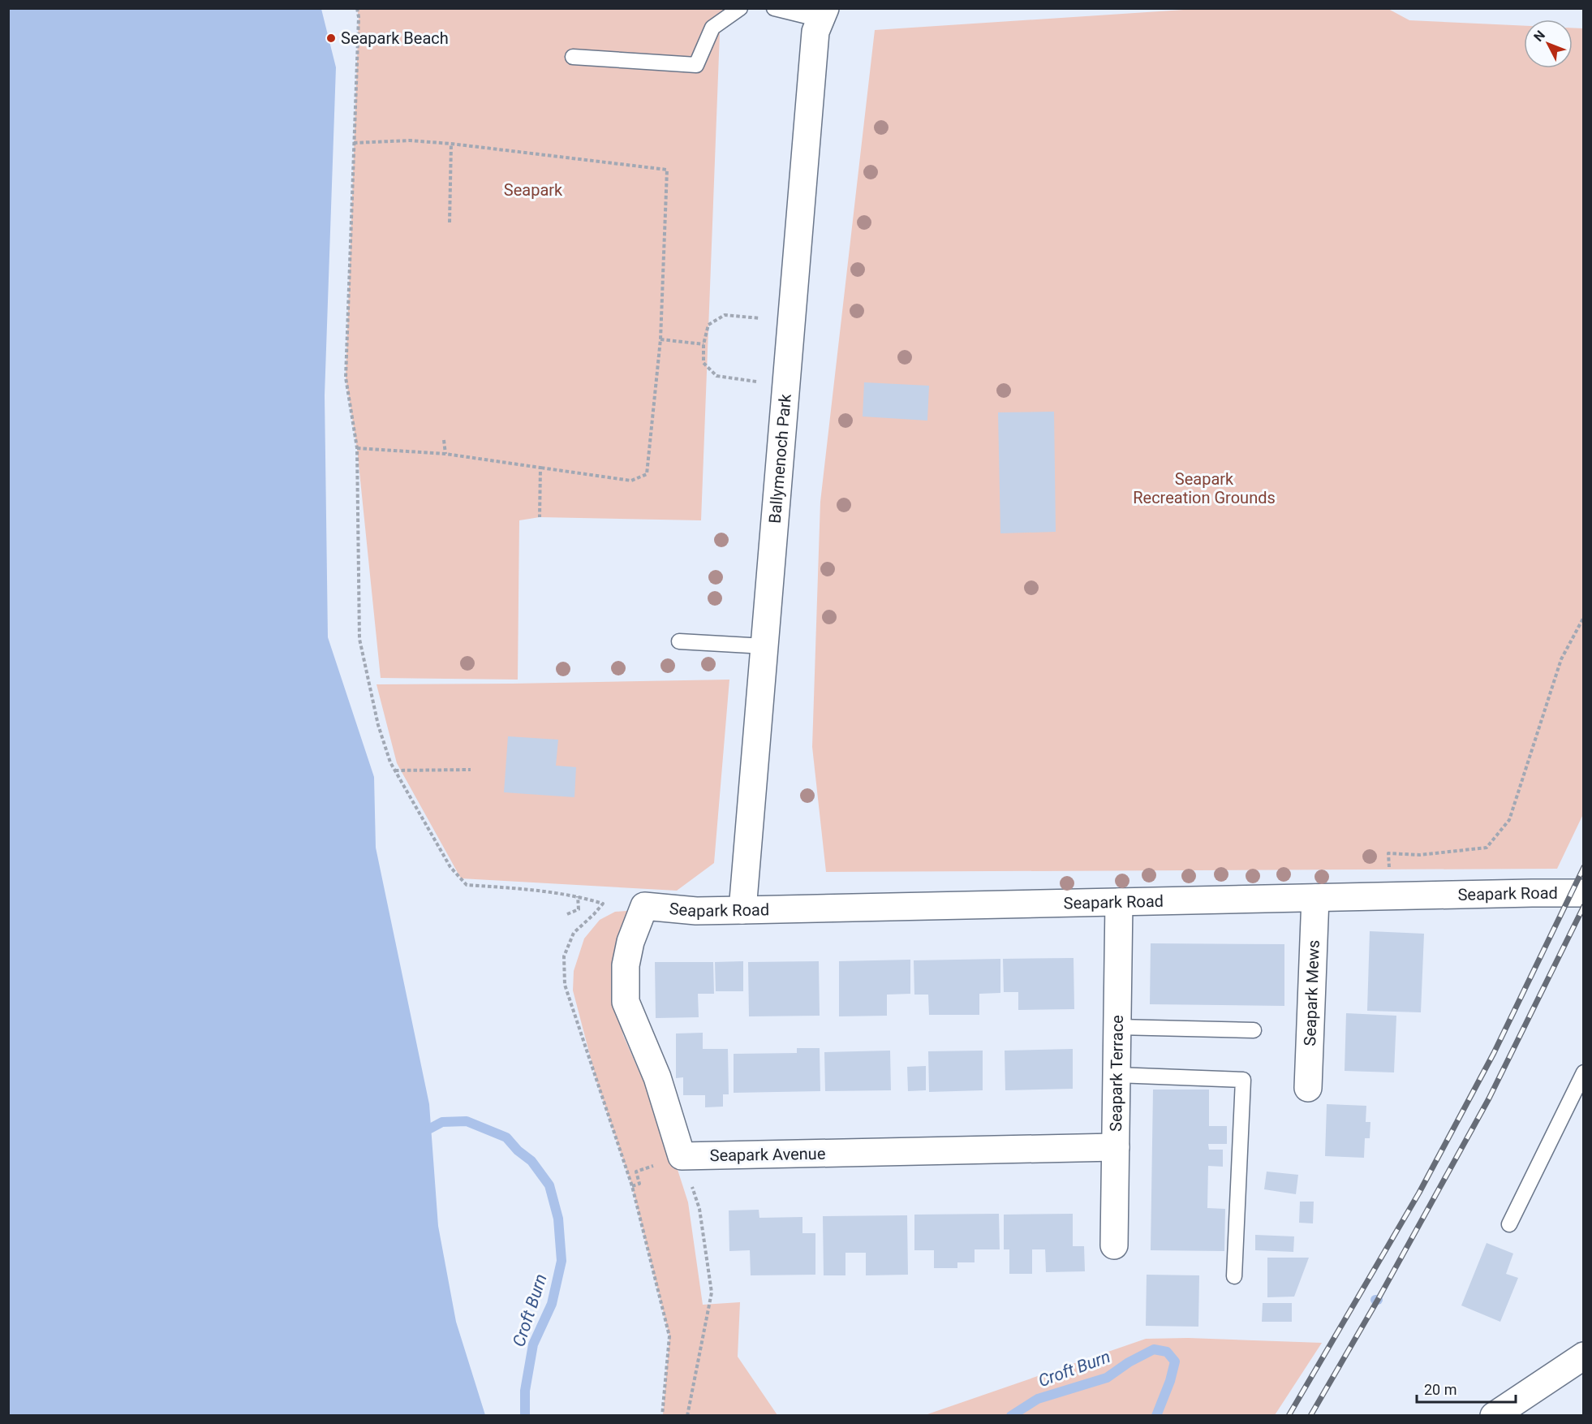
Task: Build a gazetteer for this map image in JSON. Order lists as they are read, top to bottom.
{
  "streets": {
    "main road": [
      "Ballymenoch Park",
      "Seapark Road",
      "Seapark Mews",
      "Seapark Terrace",
      "Seapark Avenue"
    ]
  },
  "crossings": [
    ["Ballymenoch Park", "Seapark Road"],
    ["Seapark Road", "Seapark Mews"],
    ["Seapark Road", "Seapark Terrace"],
    ["Seapark Road", "Seapark Avenue"],
    ["Seapark Terrace", "Seapark Avenue"]
  ],
  "water": ["Croft Burn"],
  "parks": ["Seapark", "Seapark Recreation Grounds"],
  "places": ["Seapark Beach"],
  "scale_bar": "20 m",
  "north": "top left"
}
